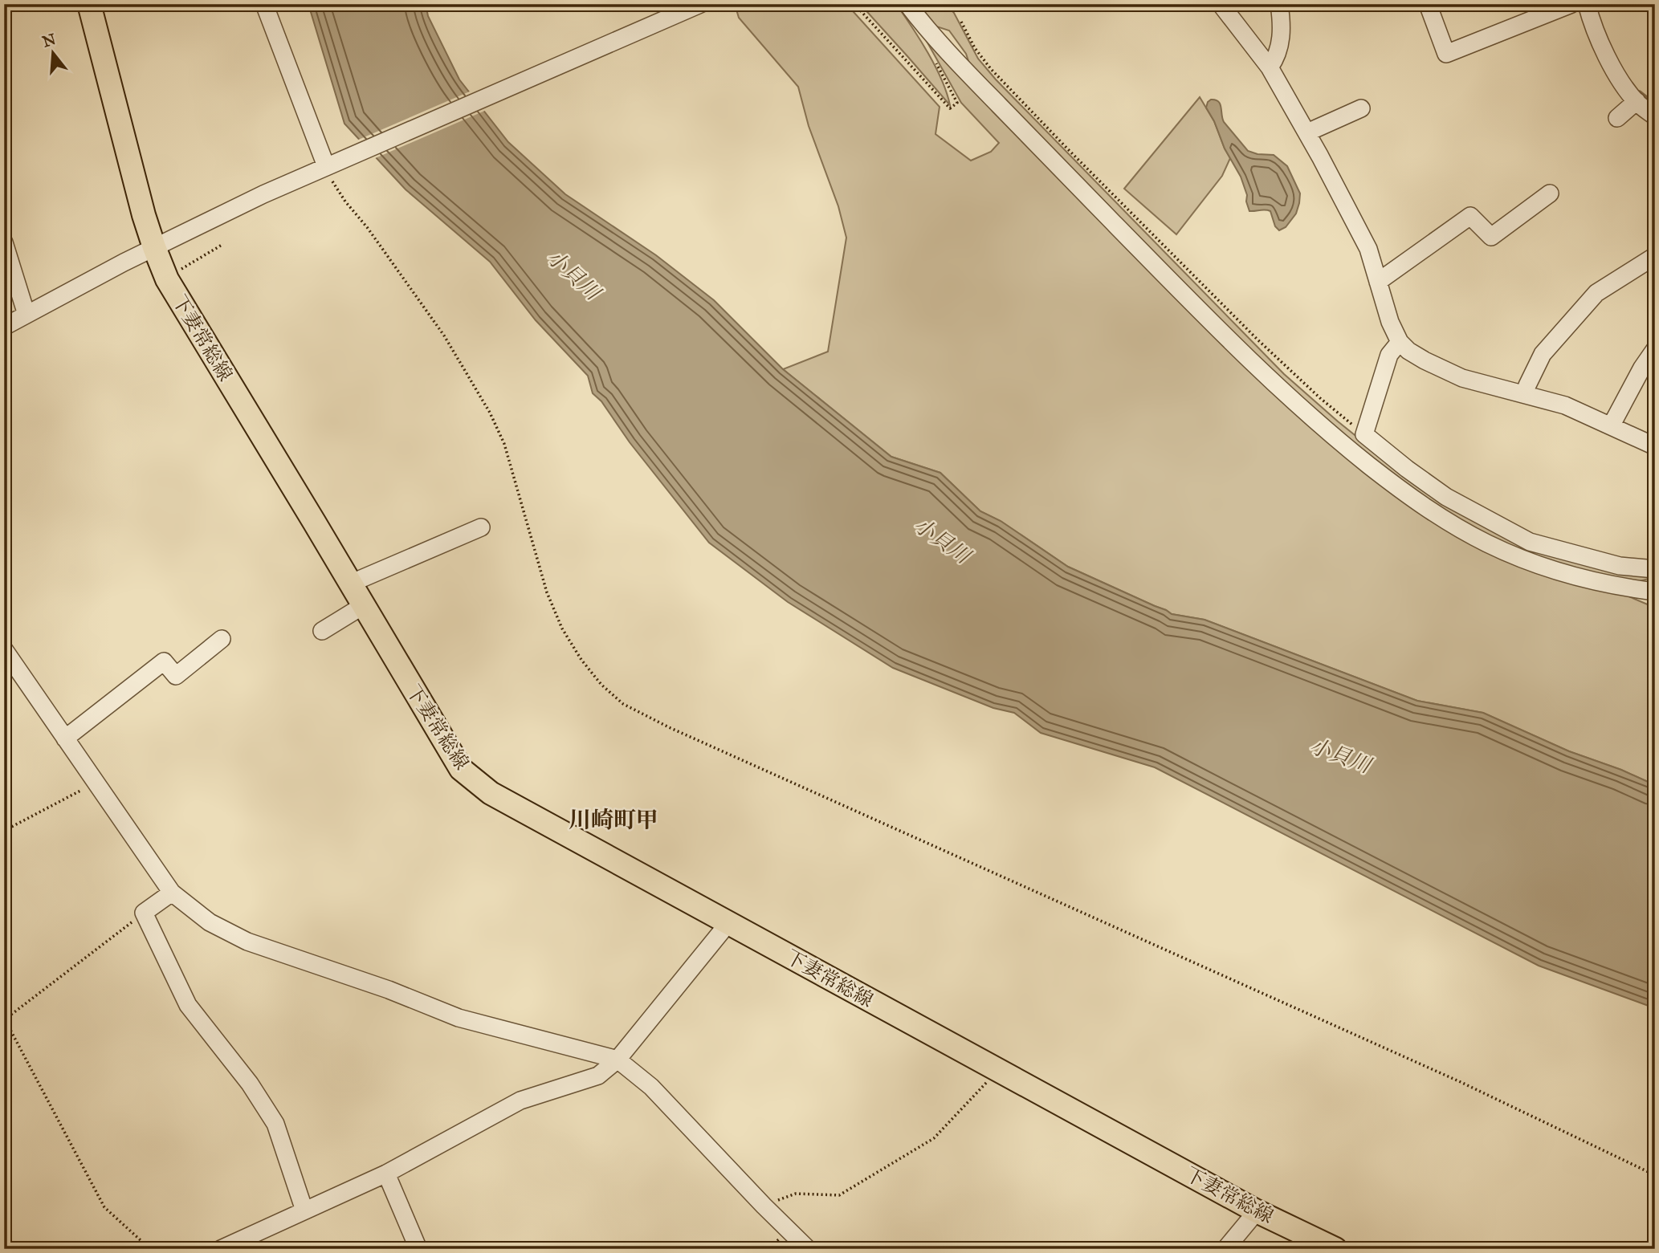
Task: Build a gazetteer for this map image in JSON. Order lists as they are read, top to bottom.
{
  "streets": {
    "main road": ["下妻常総線"]
  },
  "districts": ["川崎町甲"],
  "water": ["小貝川"],
  "north": "top"
}
